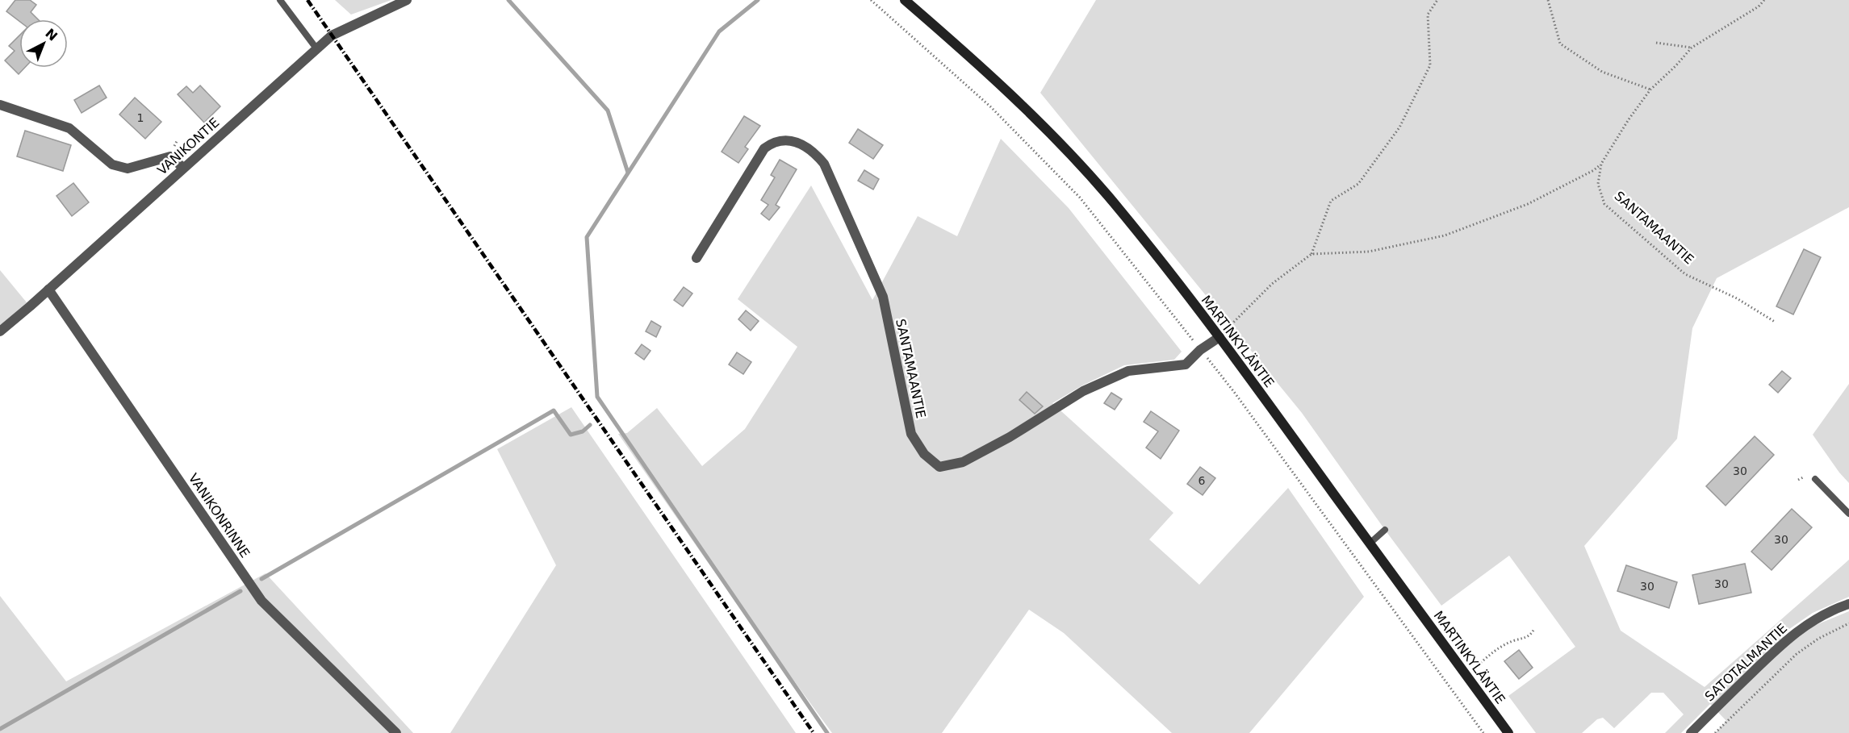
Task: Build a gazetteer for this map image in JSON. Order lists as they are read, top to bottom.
{
  "streets": {
    "street": [
      "VANIKONTIE",
      "SANTAMAANTIE",
      "MARTINKYLÄNTIE",
      "VANIKONRINNE",
      "SATOTALMANTIE"
    ]
  },
  "crossings": [
    ["VANIKONTIE", "VANIKONRINNE"],
    ["SANTAMAANTIE", "MARTINKYLÄNTIE"]
  ],
  "house_numbers": [
    "1",
    "30",
    "6",
    "30",
    "30",
    "30"
  ],
  "north": "top right"
}
